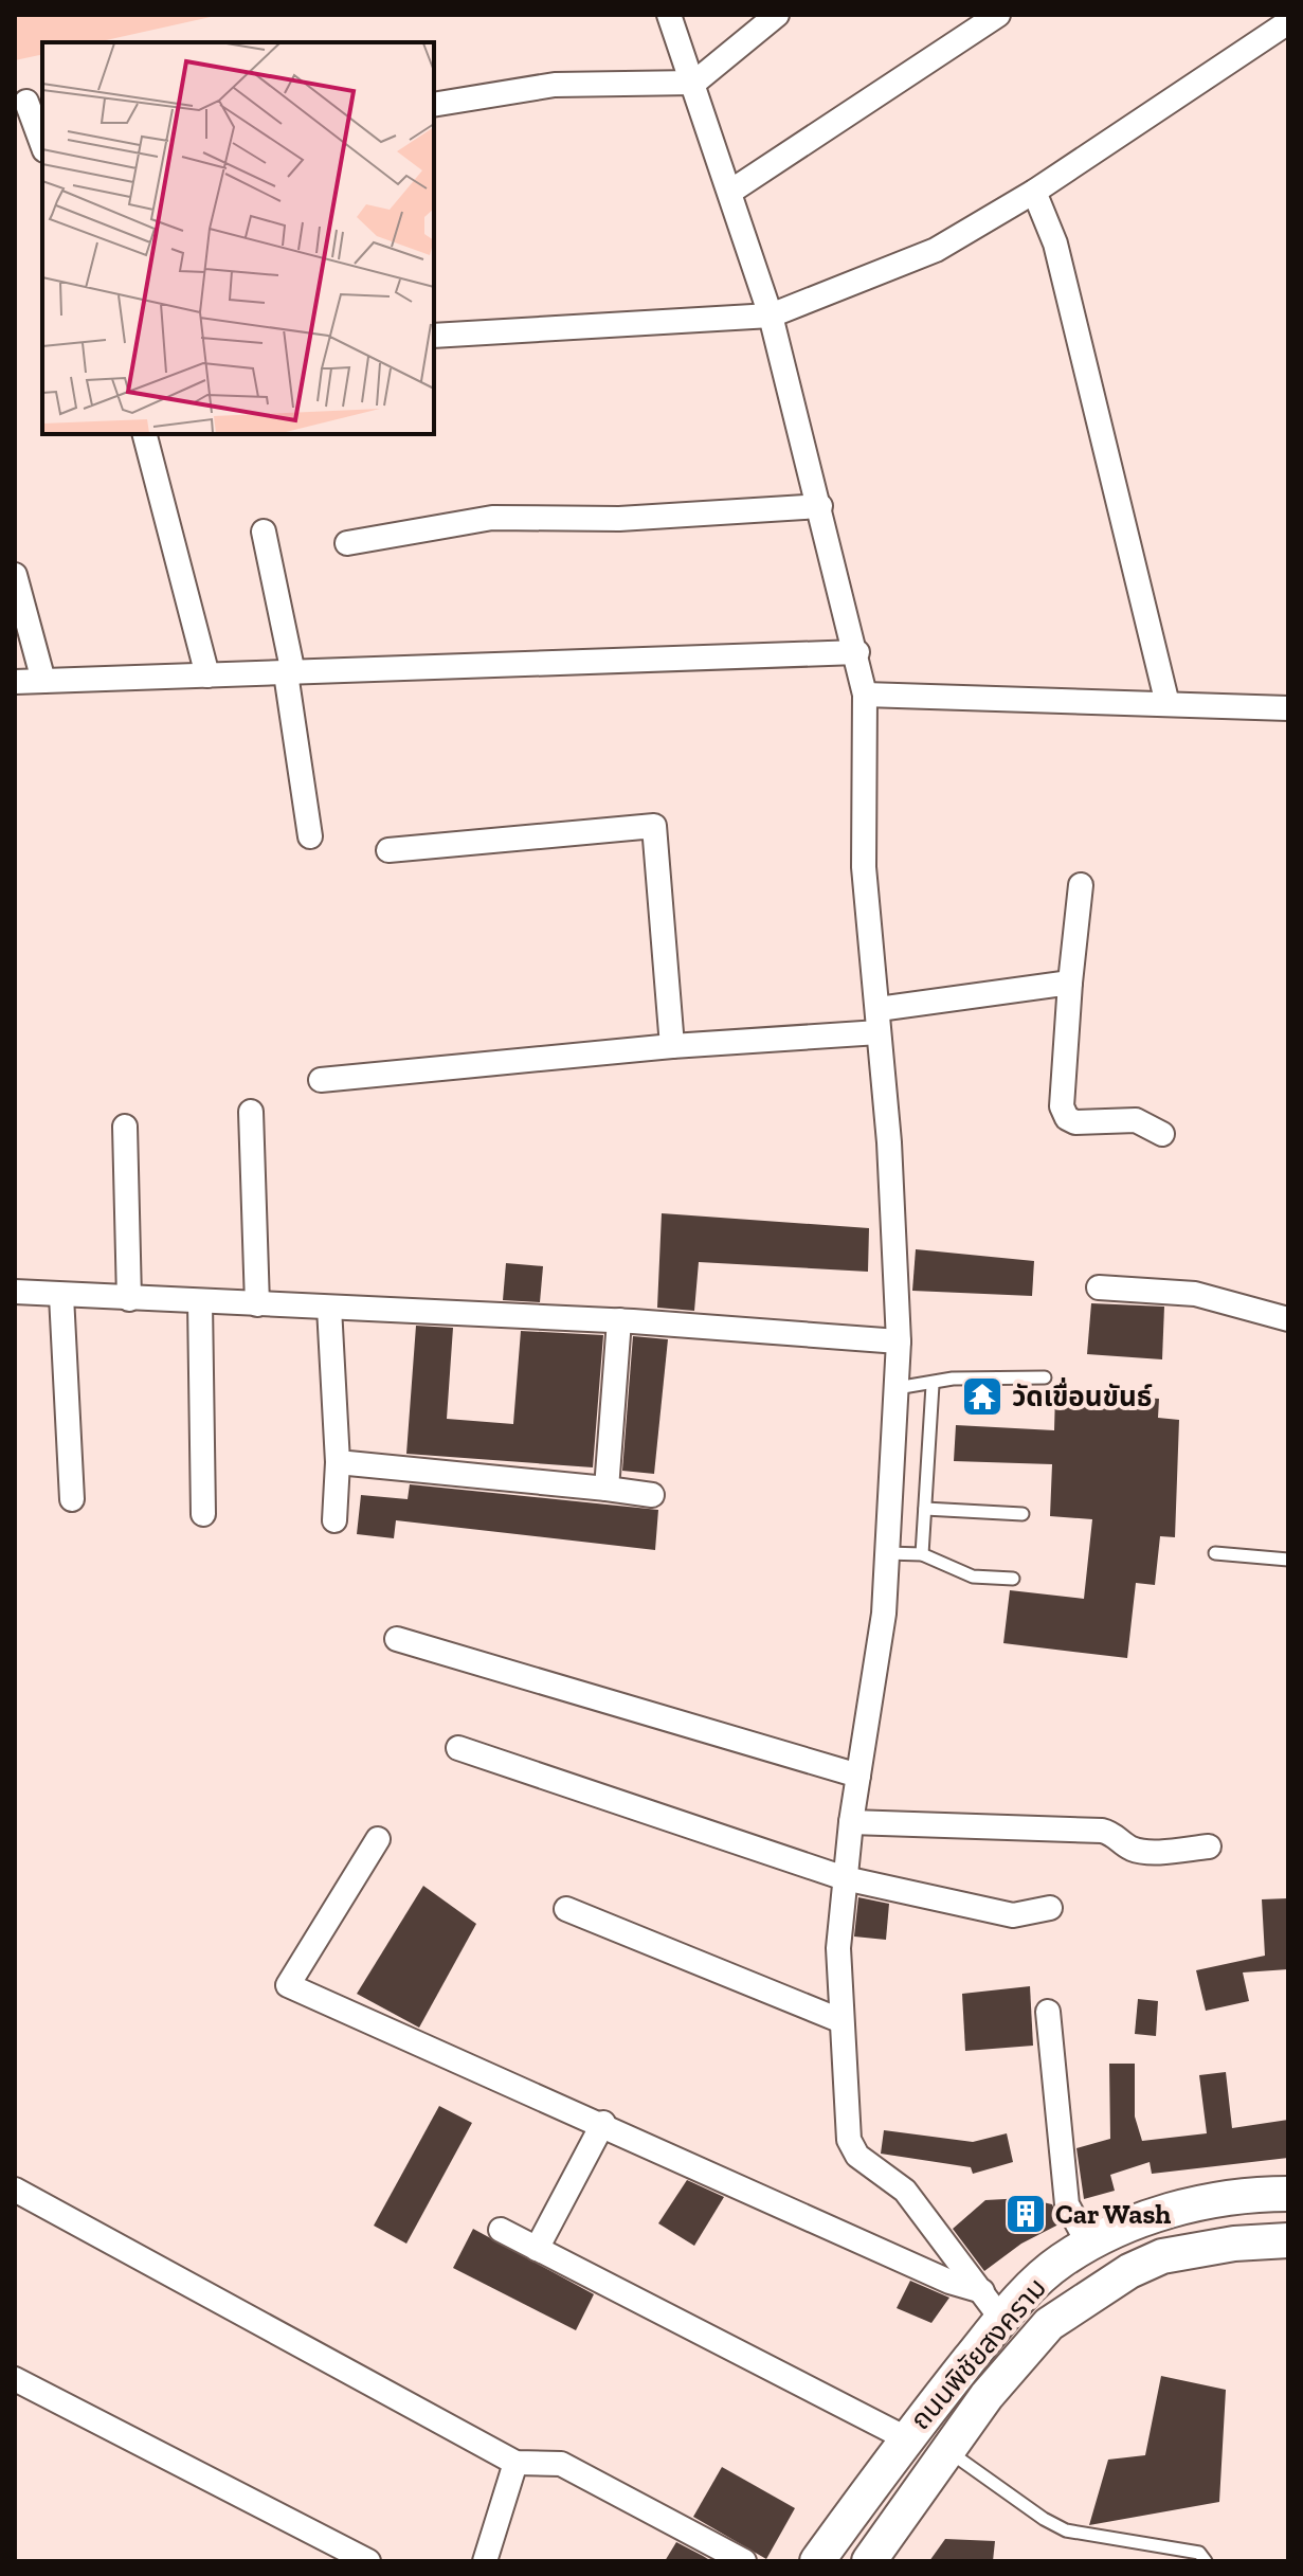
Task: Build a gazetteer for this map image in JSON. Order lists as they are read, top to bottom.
{
  "streets": {
    "main road": ["ถนนพิชัยสงคราม"]
  },
  "places": {
    "temple": ["วัดเขื่อนขันธ์"],
    "building": ["Car Wash"]
  }
}
